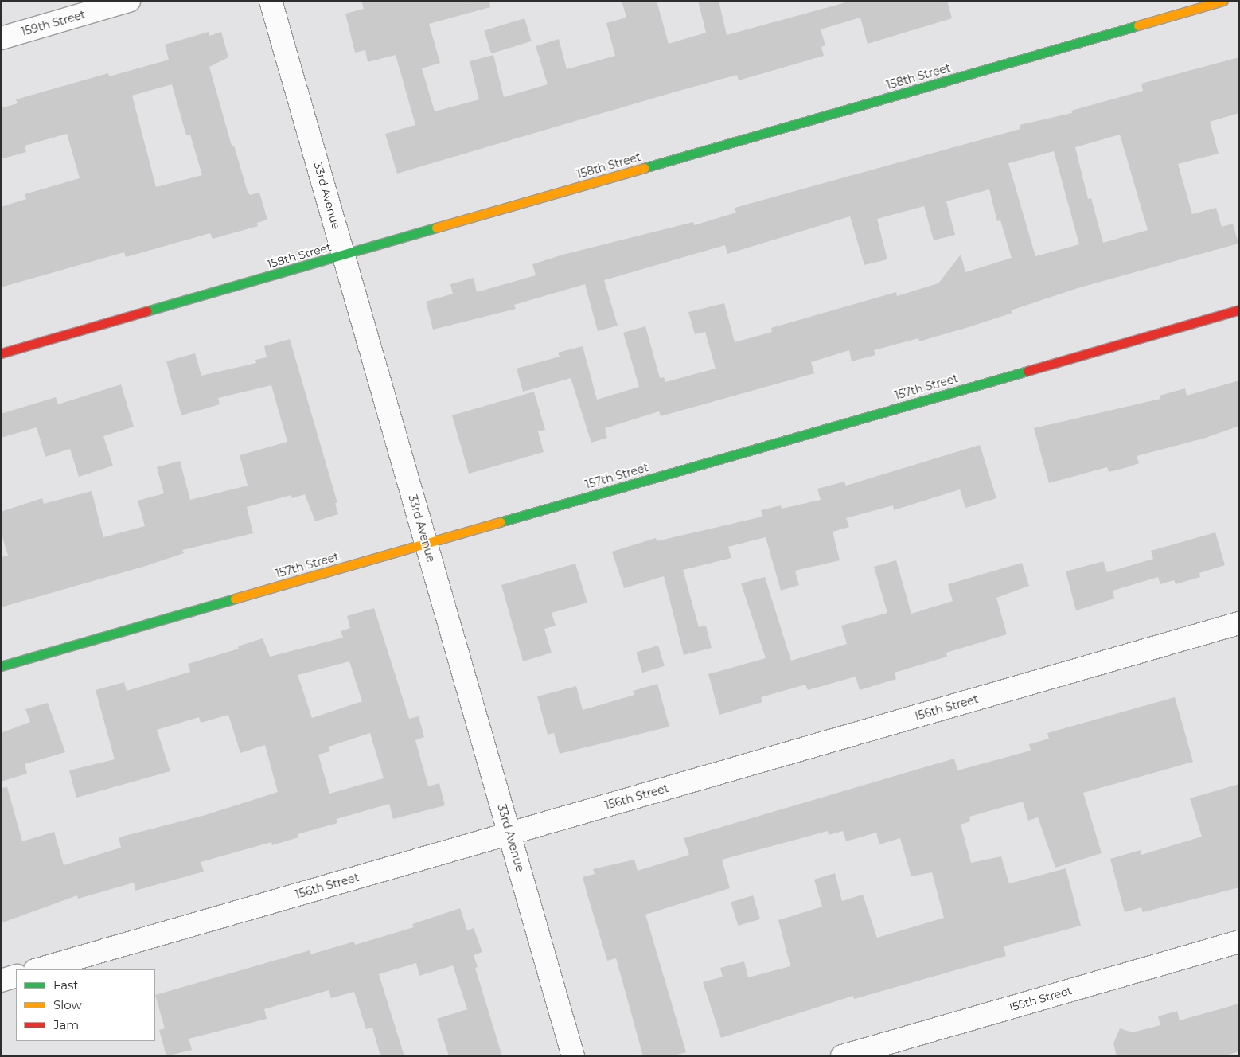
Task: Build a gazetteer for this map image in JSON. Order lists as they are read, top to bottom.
{
  "streets": {
    "street": [
      "159th Street",
      "158th Street",
      "33rd Avenue",
      "157th Street",
      "156th Street",
      "155th Street"
    ]
  },
  "crossings": [
    ["158th Street", "33rd Avenue"],
    ["33rd Avenue", "157th Street"],
    ["33rd Avenue", "156th Street"]
  ],
  "legend": ["Fast", "Slow", "Jam"]
}
